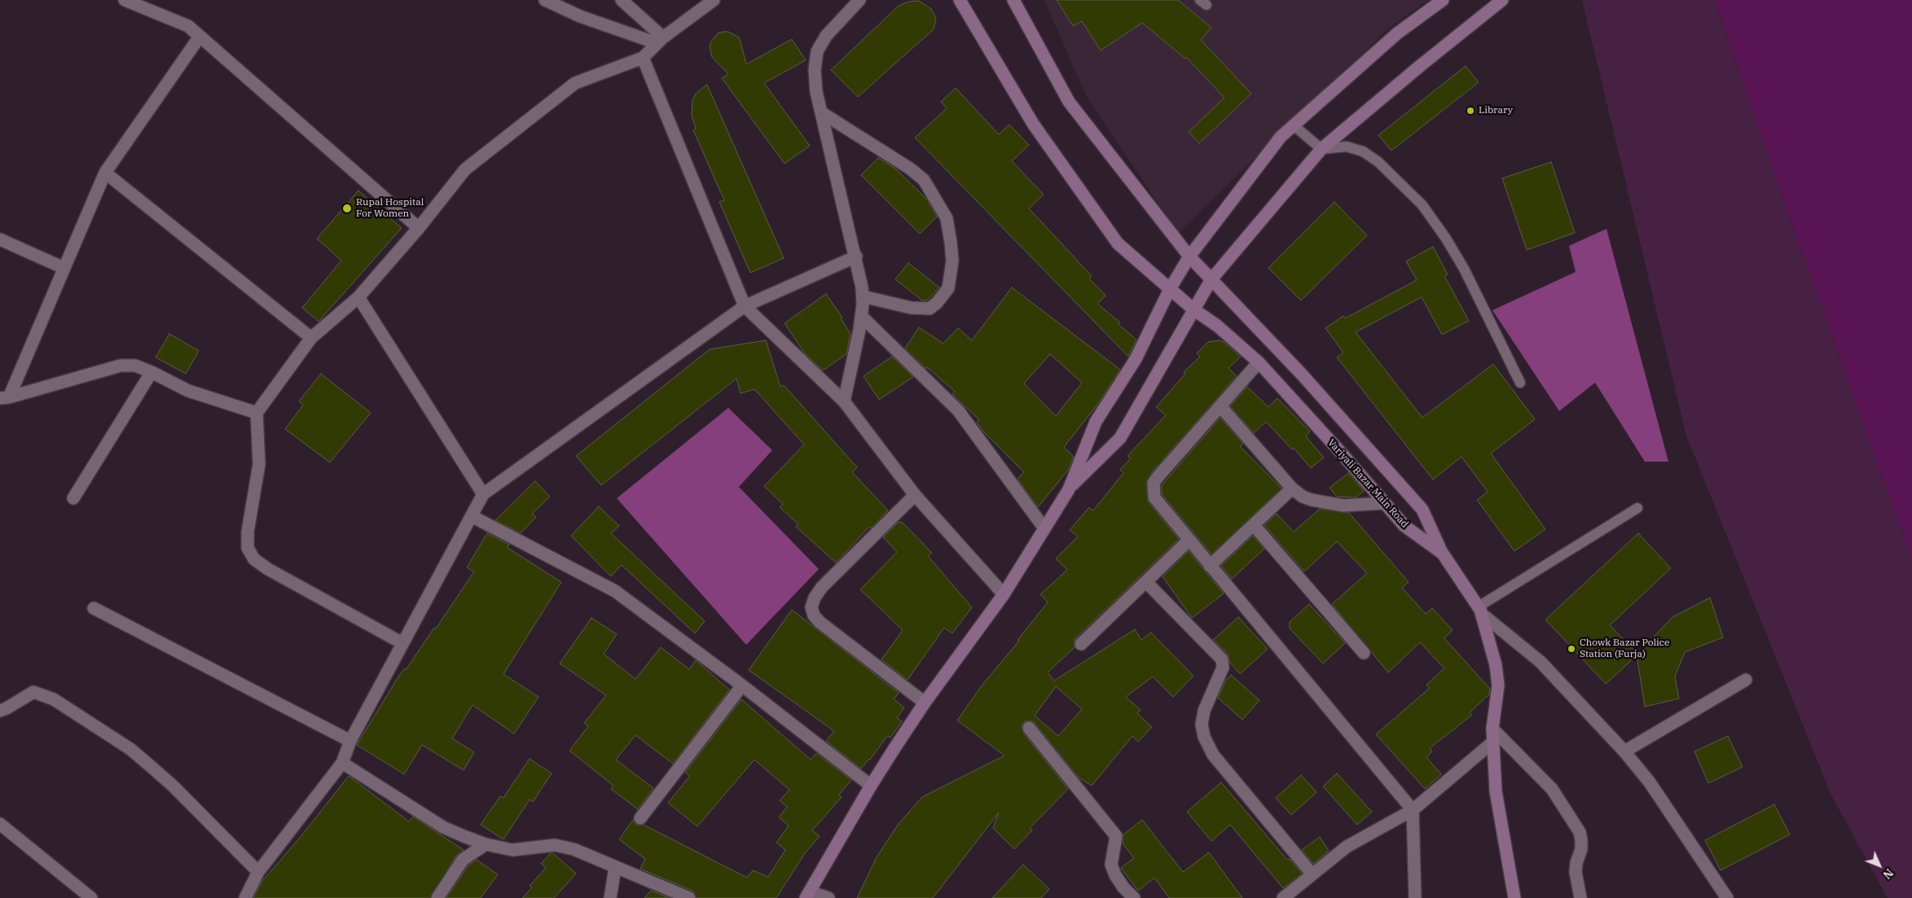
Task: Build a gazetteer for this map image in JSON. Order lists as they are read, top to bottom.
{
  "streets": {
    "main road": ["Variyali Bazar Main Road"]
  },
  "places": ["Library", "Rupal Hospital For Women", "Chowk Bazar Police Station (Furja)"],
  "north": "bottom right"
}
